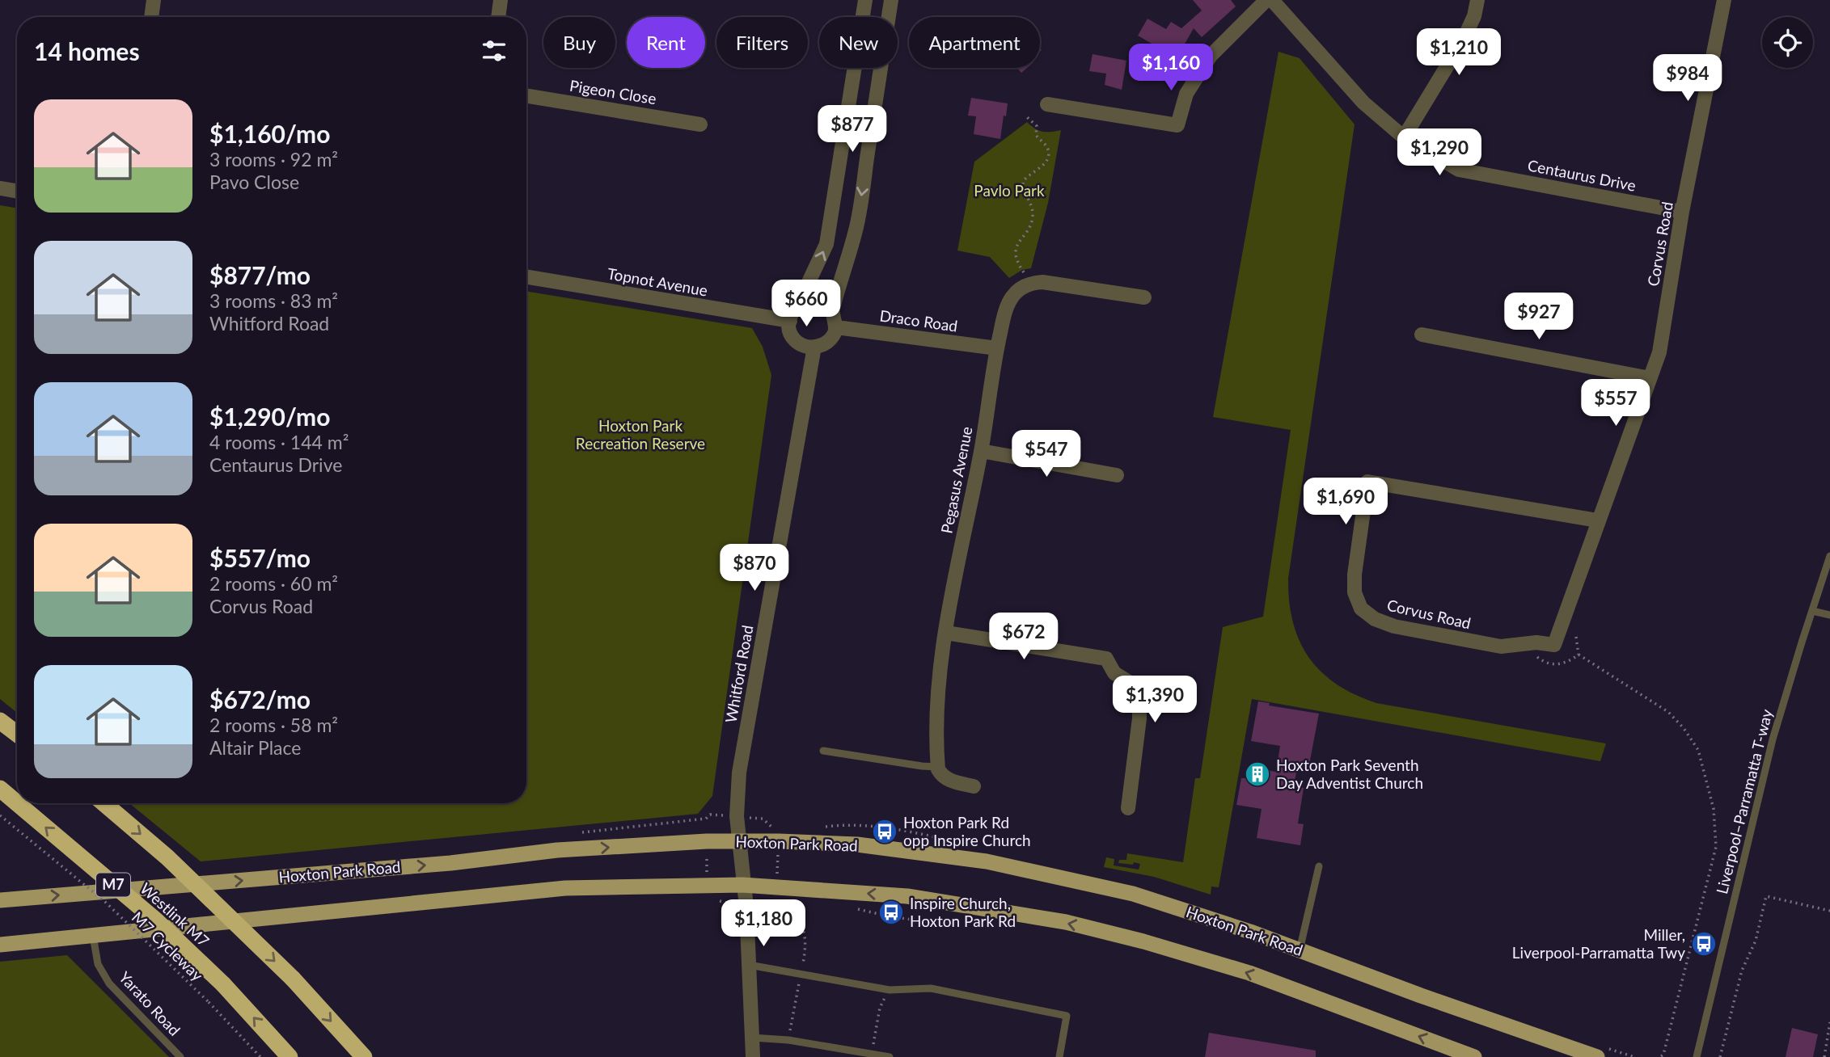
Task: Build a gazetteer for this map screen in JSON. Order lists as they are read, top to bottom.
{
  "streets": {
    "highway": ["M7", "Westlink M7"],
    "main road": ["Hoxton Park Road"],
    "street": [
      "Pigeon Close",
      "Centaurus Drive",
      "Corvus Road",
      "Topnot Avenue",
      "Draco Road",
      "Pegasus Avenue",
      "Whitford Road"
    ],
    "lane": ["Liverpool–Parramatta T-way", "Yarato Road"],
    "path": ["M7 Cycleway"]
  },
  "crossings": [
    ["Centaurus Drive", "Corvus Road"],
    ["Topnot Avenue", "Draco Road"],
    ["Topnot Avenue", "Whitford Road"],
    ["Draco Road", "Pegasus Avenue"],
    ["Draco Road", "Whitford Road"],
    ["Whitford Road", "Hoxton Park Road"]
  ],
  "parks": ["Pavlo Park", "Hoxton Park Recreation Reserve"],
  "places": {
    "building": ["Hoxton Park Seventh Day Adventist Church"],
    "bus stop": ["Hoxton Park Rd opp Inspire Church", "Inspire Church, Hoxton Park Rd", "Miller, Liverpool-Parramatta Twy"]
  },
  "page": {
    "chip": [
      "Buy",
      "Rent",
      "Filters",
      "New",
      "Apartment"
    ],
    "heading": "14 homes",
    "price": [
      "$1,210",
      "$1,160",
      "$984",
      "$877",
      "$1,290",
      "$660",
      "$927",
      "$557",
      "$547",
      "$1,690",
      "$870",
      "$672",
      "$1,390",
      "$1,180"
    ],
    "list": [
      {
        "name": "$1,160/mo",
        "note": "3 rooms · 92 m² · Pavo Close"
      },
      {
        "name": "$877/mo",
        "note": "3 rooms · 83 m² · Whitford Road"
      },
      {
        "name": "$1,290/mo",
        "note": "4 rooms · 144 m² · Centaurus Drive"
      },
      {
        "name": "$557/mo",
        "note": "2 rooms · 60 m² · Corvus Road"
      },
      {
        "name": "$672/mo",
        "note": "2 rooms · 58 m² · Altair Place"
      }
    ]
  }
}
